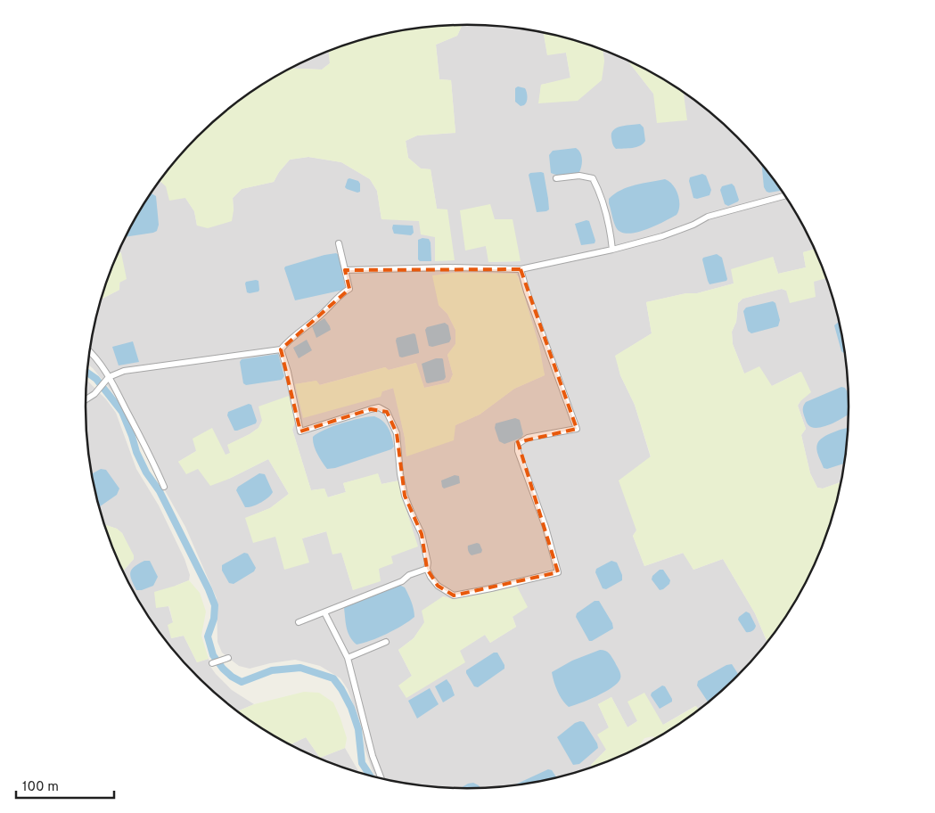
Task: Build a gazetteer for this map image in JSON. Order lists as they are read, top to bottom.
{
  "scale_bar": "100 m"
}
